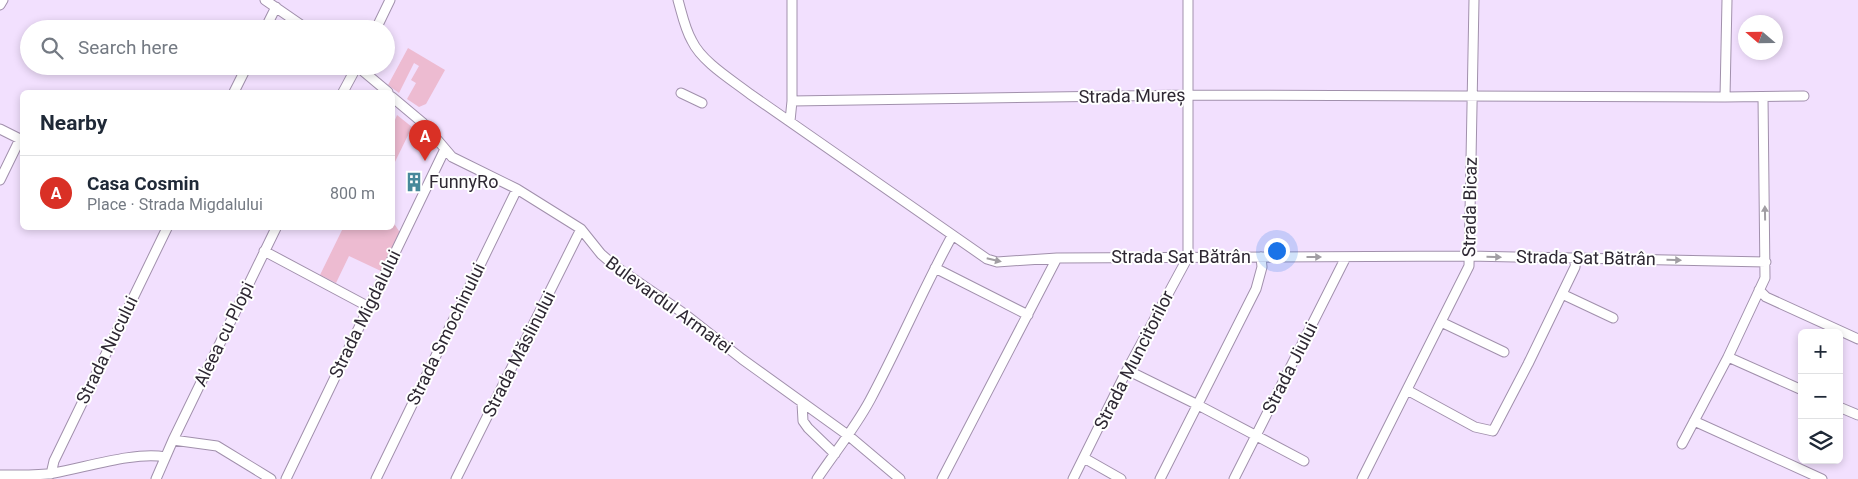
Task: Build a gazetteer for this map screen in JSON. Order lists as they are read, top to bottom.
{
  "streets": {
    "street": [
      "Strada Mureș",
      "Strada Bicaz",
      "Strada Sat Bătrân",
      "Bulevardul Armatei",
      "Strada Migdalului",
      "Aleea cu Plopi",
      "Strada Smochinului",
      "Strada Nucului",
      "Strada Măslinului",
      "Strada Muncitorilor",
      "Strada Jiului"
    ]
  },
  "crossings": [
    ["Strada Mureș", "Strada Bicaz"],
    ["Strada Mureș", "Strada Muncitorilor"],
    ["Strada Bicaz", "Strada Sat Bătrân"],
    ["Strada Sat Bătrân", "Strada Muncitorilor"],
    ["Strada Sat Bătrân", "Strada Jiului"],
    ["Bulevardul Armatei", "Strada Migdalului"],
    ["Bulevardul Armatei", "Strada Smochinului"],
    ["Bulevardul Armatei", "Strada Măslinului"]
  ],
  "places": {
    "building": ["FunnyRo"]
  },
  "north": "left",
  "page": {
    "search": "Search here",
    "heading": "Nearby",
    "pins": "A",
    "list": [
      {
        "mark": "A",
        "name": "Casa Cosmin",
        "note": "Place · Strada Migdalului",
        "value": "800 m"
      }
    ],
    "map_buttons": ["+", "−"]
  }
}
